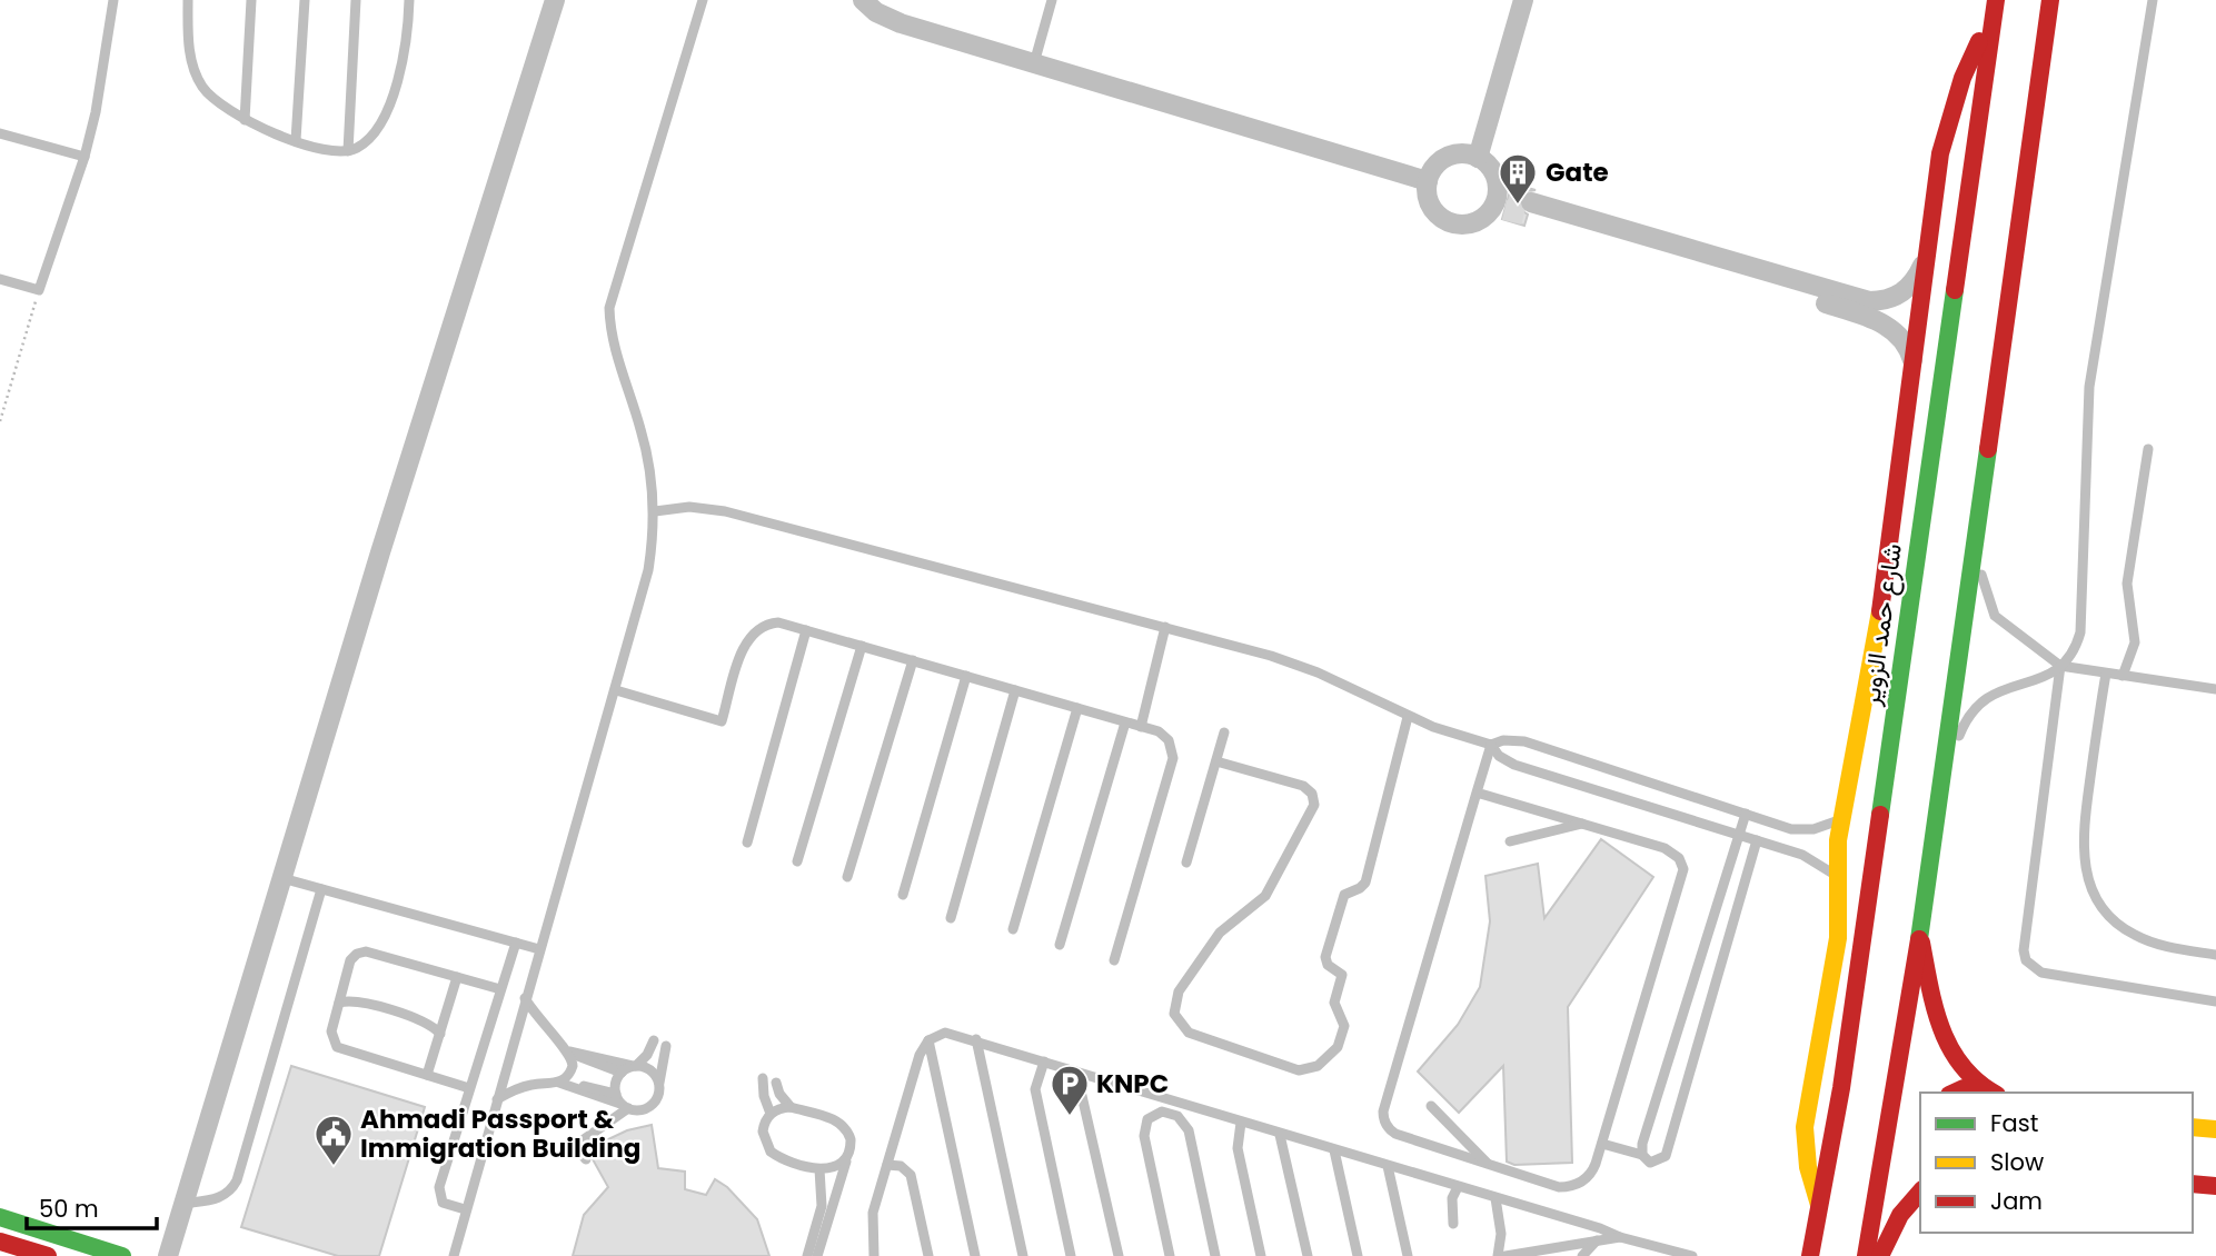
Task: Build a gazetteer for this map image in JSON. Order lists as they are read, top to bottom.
{
  "streets": {
    "main road": ["شارع حمد الزوير"]
  },
  "places": {
    "building": ["Gate"],
    "parking": ["KNPC"],
    "public building": ["Ahmadi Passport & Immigration Building"]
  },
  "legend": ["Fast", "Slow", "Jam"],
  "scale_bar": "50 m"
}
